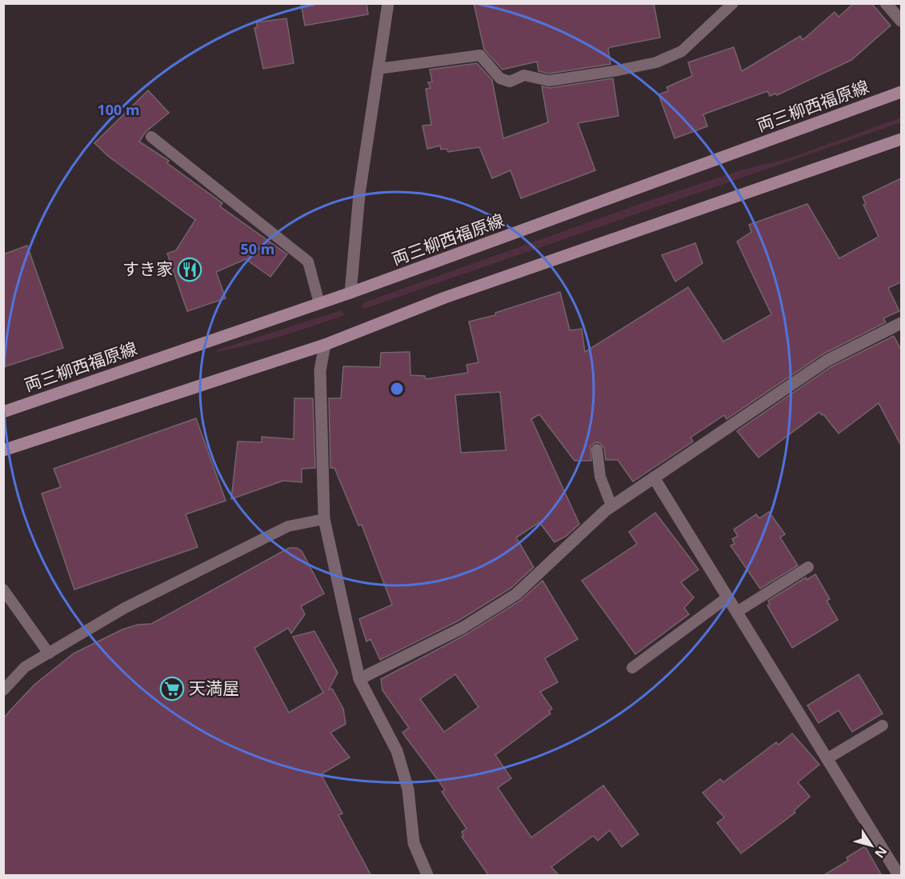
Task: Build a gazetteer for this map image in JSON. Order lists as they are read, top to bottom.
{
  "streets": {
    "main road": ["両三柳西福原線"]
  },
  "places": {
    "restaurant": ["すき家"],
    "supermarket": ["天満屋"]
  },
  "north": "bottom right",
  "rings": ["100 m", "50 m"]
}
